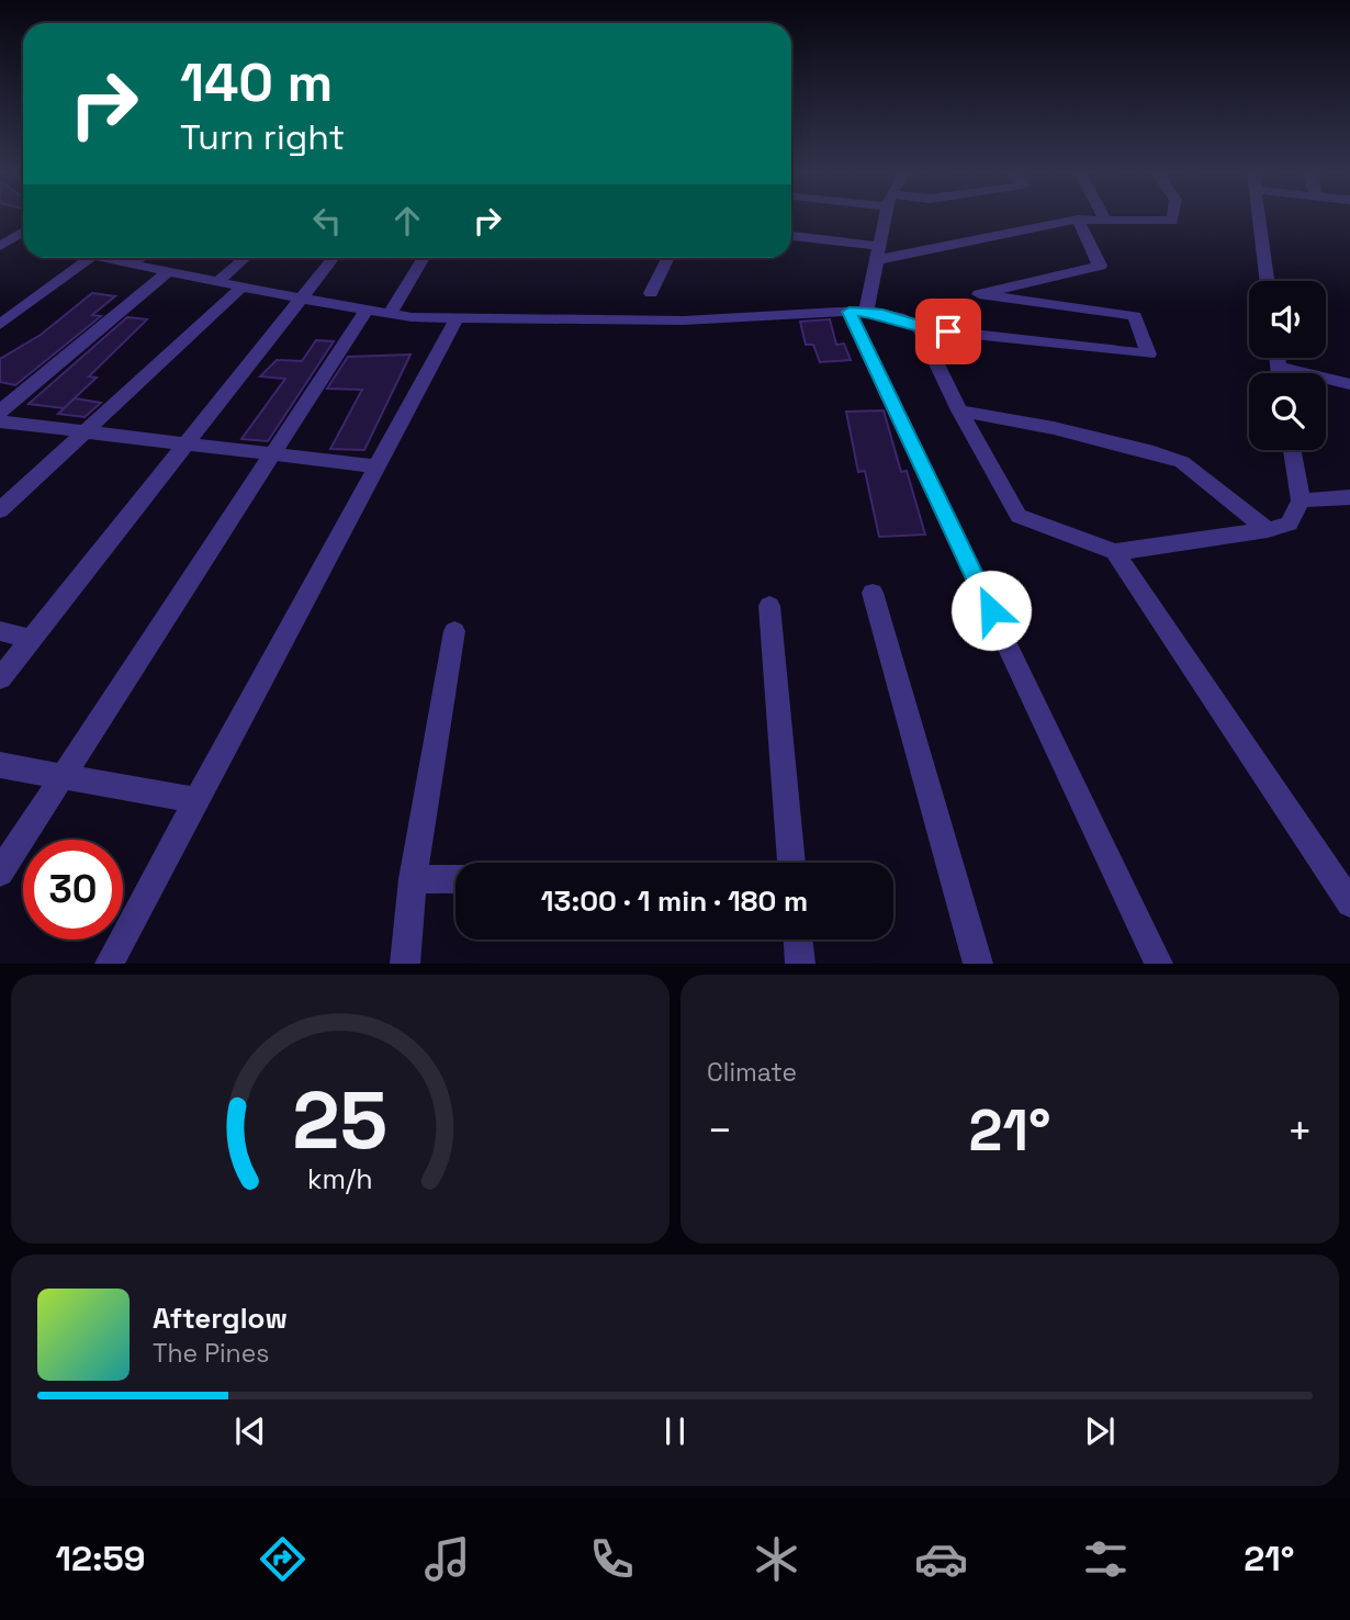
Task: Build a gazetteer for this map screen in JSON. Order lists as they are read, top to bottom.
{
  "page": {
    "turn": ["140 m", "Turn right"],
    "limit": "30",
    "trip": "13:00 · 1 min · 180 m",
    "tile": "Climate",
    "heat": ["−", "21°", "+"],
    "song": ["Afterglow", "The Pines"],
    "tabs": ["12:59", "21°"],
    "gauge": ["25", "km/h"]
  }
}
